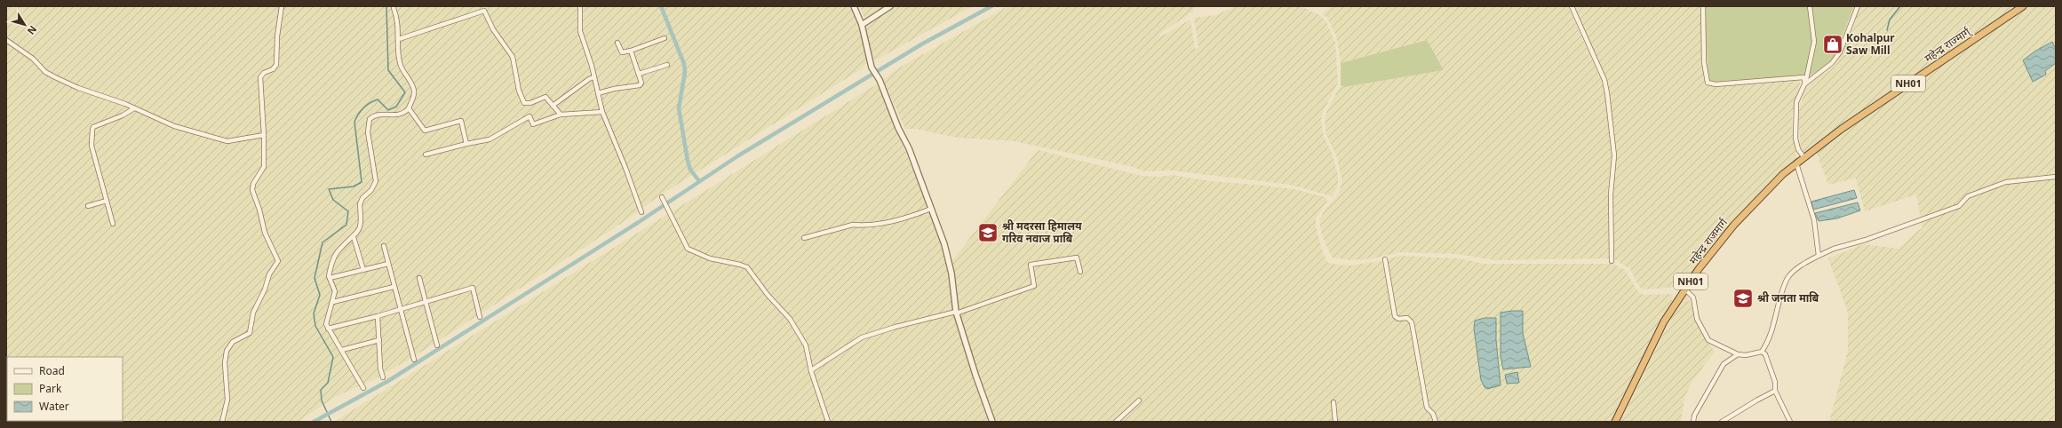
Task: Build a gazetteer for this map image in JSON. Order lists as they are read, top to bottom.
{
  "streets": {
    "highway": ["महेन्द्र राज्मार्ग्", "NH01", "महेन्द्र राजमार्ग"]
  },
  "crossings": [
    ["महेन्द्र राज्मार्ग्", "महेन्द्र राजमार्ग"]
  ],
  "places": {
    "shop": ["Kohalpur Saw Mill"],
    "school or university": ["श्री मदरसा हिमालय गरिव नवाज प्राबि", "श्री जनता माबि"]
  },
  "legend": ["Road", "Park", "Water"],
  "north": "bottom right"
}
